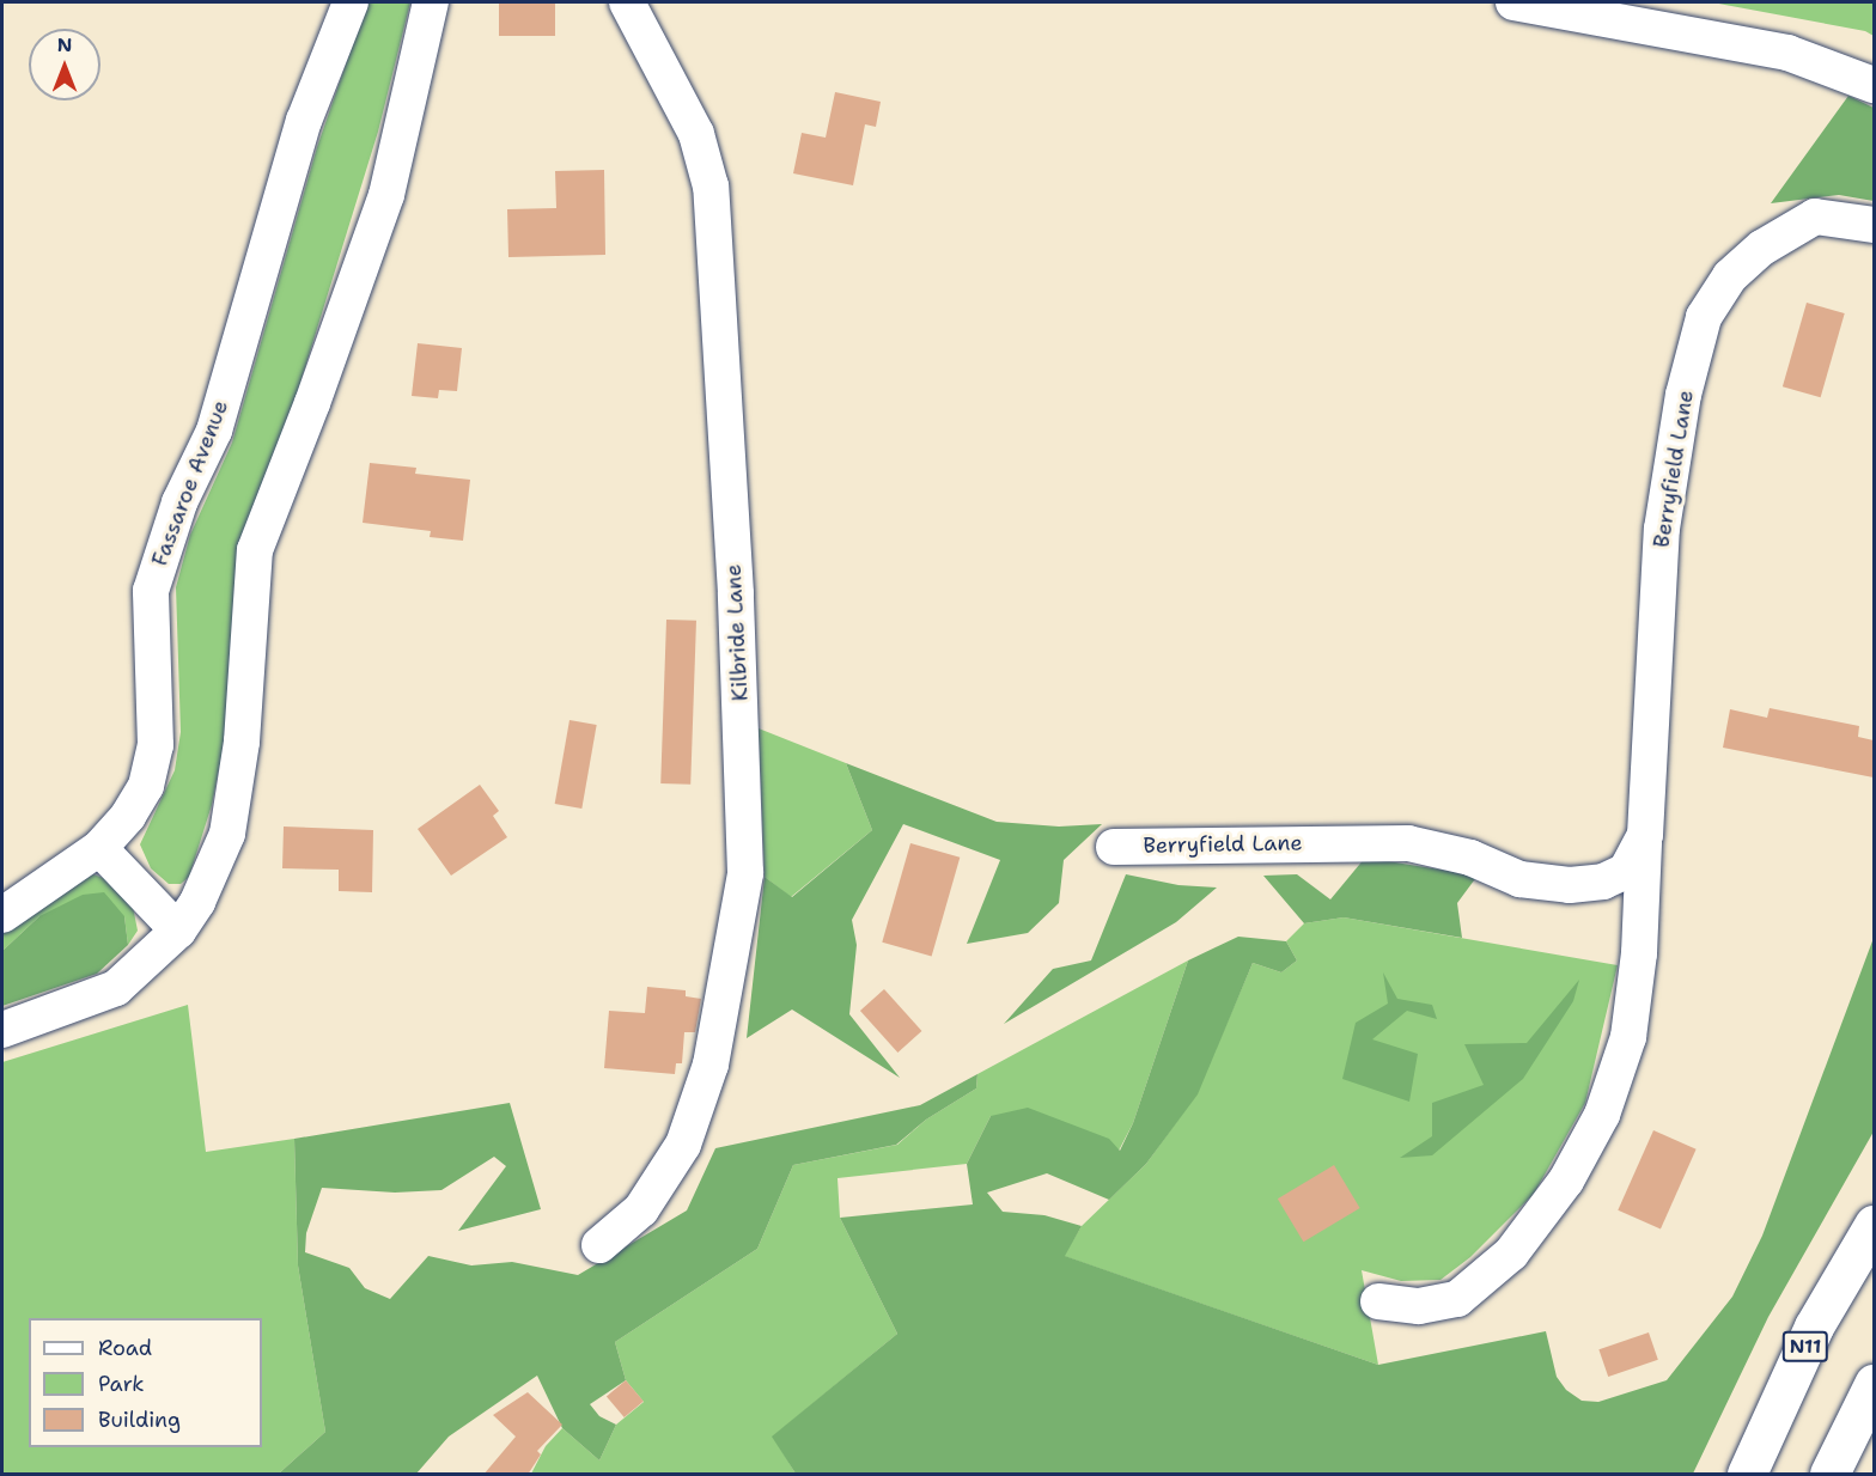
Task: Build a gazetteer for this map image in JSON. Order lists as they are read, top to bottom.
{
  "streets": {
    "highway": ["N11"],
    "street": ["Berryfield Lane", "Fassaroe Avenue", "Kilbride Lane"]
  },
  "legend": ["Road", "Park", "Building"],
  "north": "top"
}
